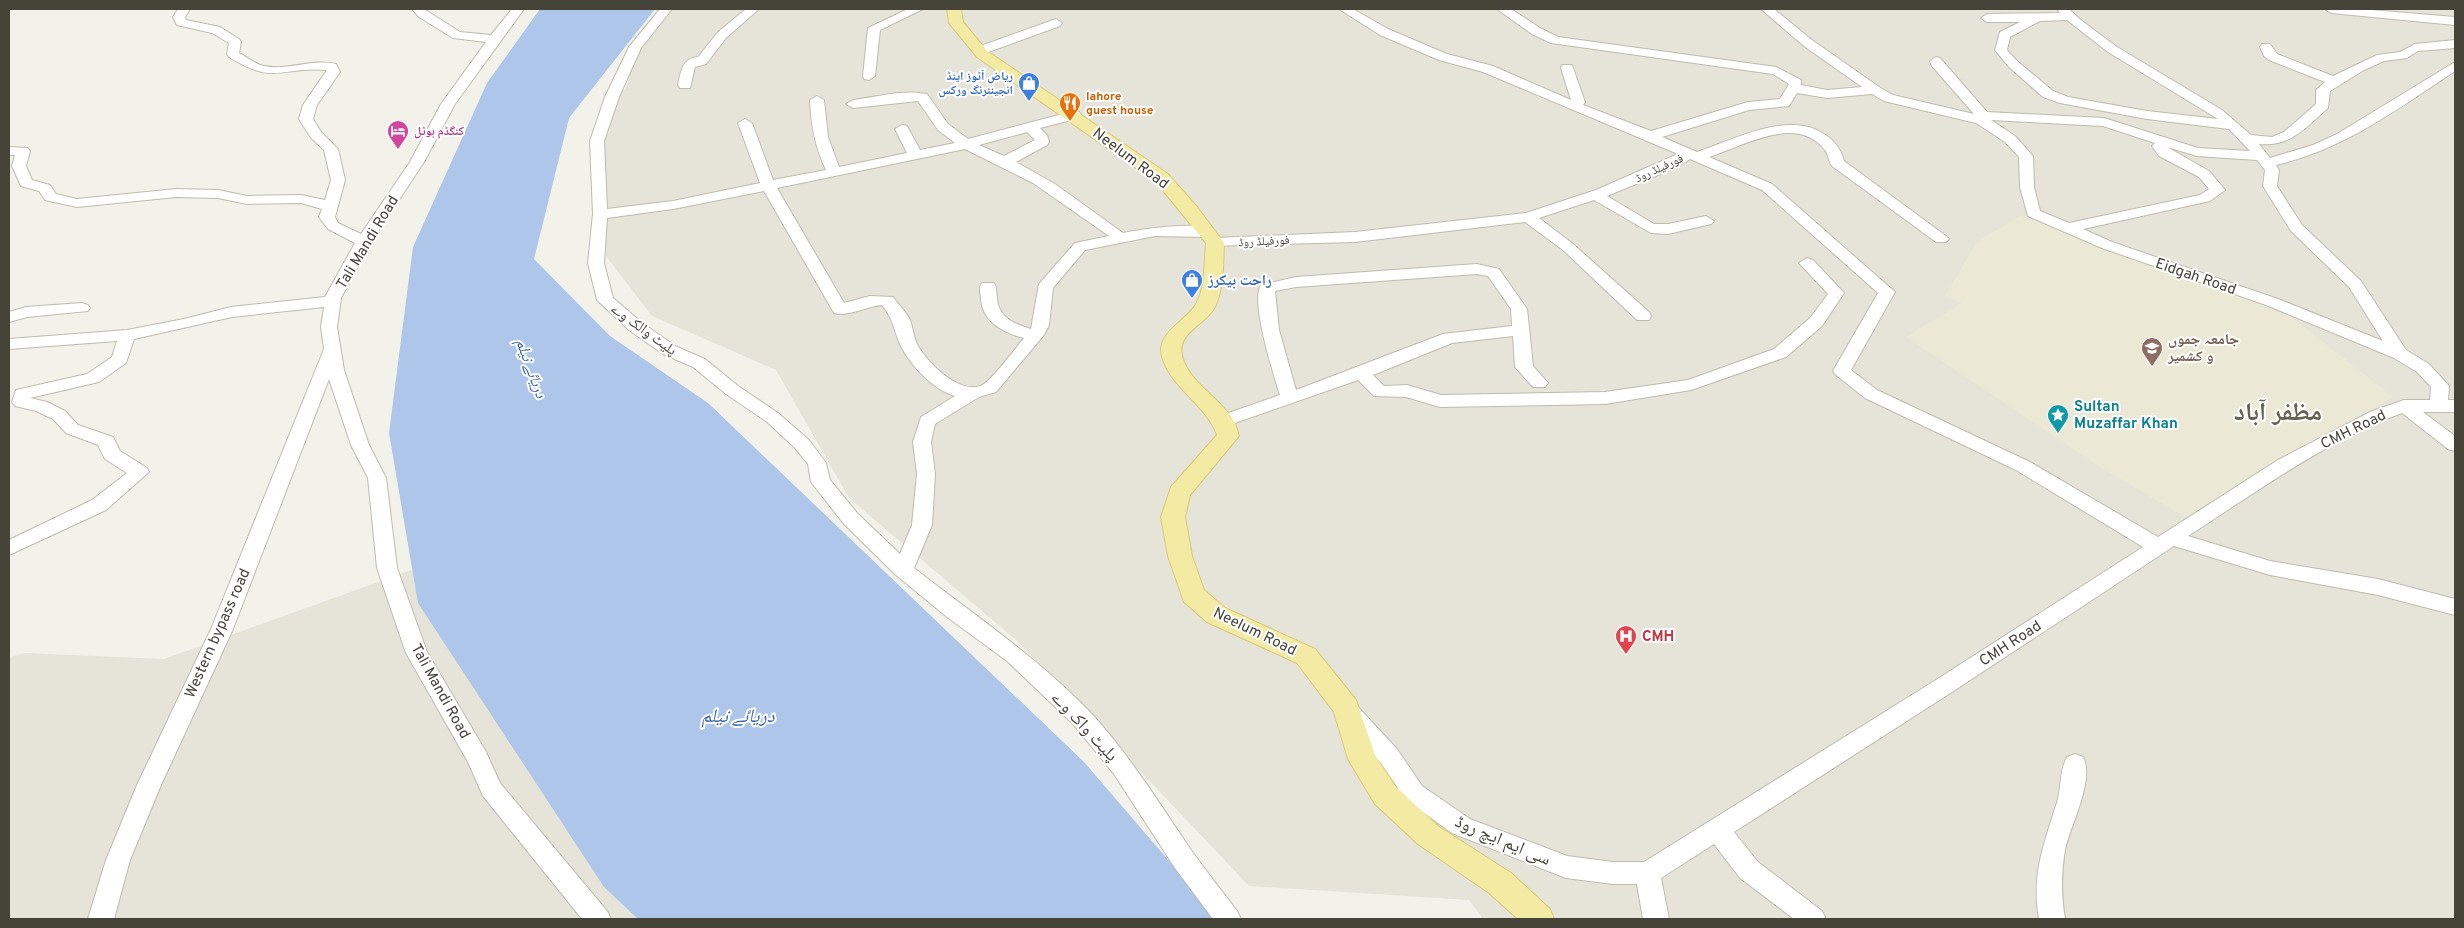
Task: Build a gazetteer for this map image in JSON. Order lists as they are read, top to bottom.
{
  "streets": {
    "main road": ["Neelum Road"],
    "street": [
      "فورفیلڈ روڈ",
      "Tali Mandi Road",
      "Eidgah Road",
      "پلیٹ والک وے",
      "CMH Road",
      "Western bypass road",
      "پلیٹ واک وے",
      "سی ایم ایچ روڈ"
    ]
  },
  "crossings": [
    ["Neelum Road", "فورفیلڈ روڈ"],
    ["Neelum Road", "سی ایم ایچ روڈ"],
    ["Tali Mandi Road", "Western bypass road"],
    ["Eidgah Road", "CMH Road"],
    ["پلیٹ والک وے", "پلیٹ واک وے"],
    ["CMH Road", "سی ایم ایچ روڈ"]
  ],
  "districts": ["مظفر آباد"],
  "water": ["دریائے نیلم"],
  "places": {
    "shop": ["ریاض آٹوز اینڈ انجینئرنگ ورکس", "راحت بیکرز"],
    "restaurant": ["lahore guest house"],
    "hotel": ["کنگڈم ہوٹل"],
    "school or university": ["جامعہ جموں و کشمیر"],
    "place": ["Sultan Muzaffar Khan"],
    "hospital": ["CMH"]
  }
}
